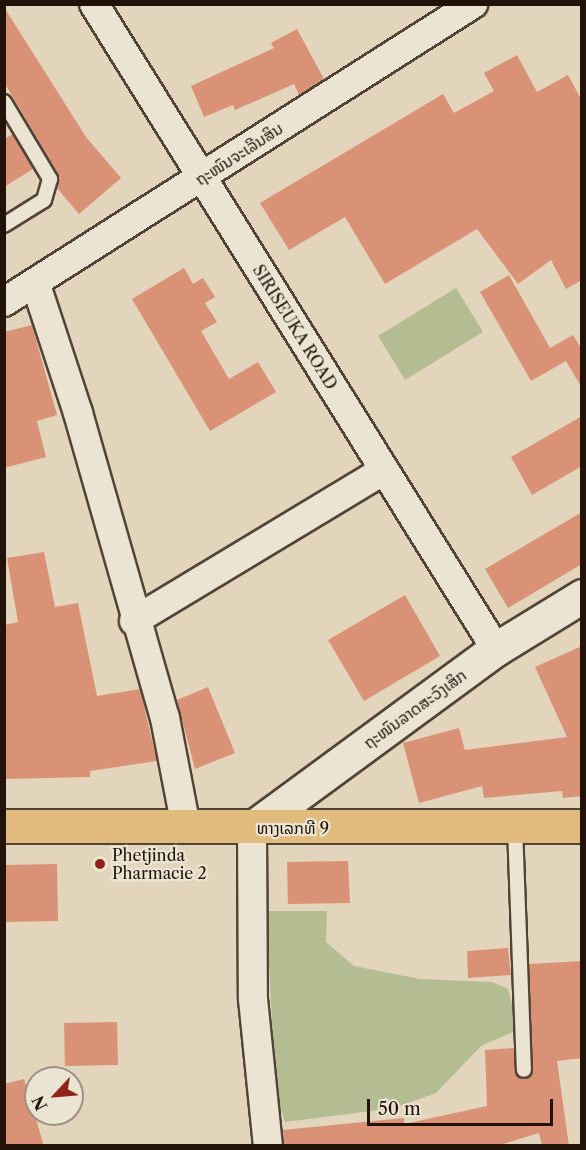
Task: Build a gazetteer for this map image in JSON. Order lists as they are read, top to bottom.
{
  "streets": {
    "main road": ["ທາງເລກທີ 9"],
    "street": ["ຖະໜົນຈະເລີນສິນ", "SIRISEUKA ROAD", "ຖະໜົນລາດສະວົງເສິກ"]
  },
  "crossings": [
    ["ຖະໜົນຈະເລີນສິນ", "SIRISEUKA ROAD"],
    ["SIRISEUKA ROAD", "ຖະໜົນລາດສະວົງເສິກ"],
    ["ຖະໜົນລາດສະວົງເສິກ", "ທາງເລກທີ 9"]
  ],
  "places": ["Phetjinda Pharmacie 2"],
  "scale_bar": "50 m",
  "north": "bottom left"
}
